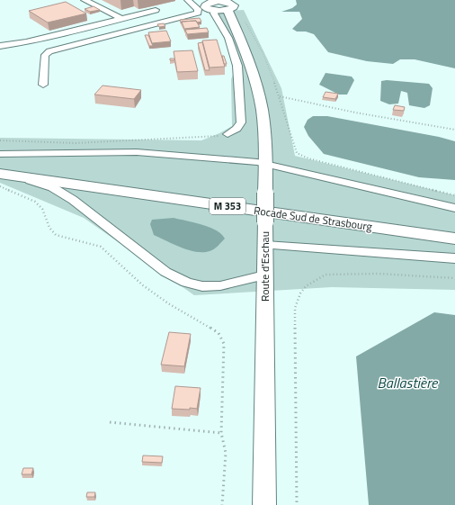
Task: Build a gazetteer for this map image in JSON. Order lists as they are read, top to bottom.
{
  "streets": {
    "highway": ["M 353", "Rocade Sud de Strasbourg"],
    "main road": ["Route d'Eschau"]
  },
  "water": ["Ballastière"]
}
